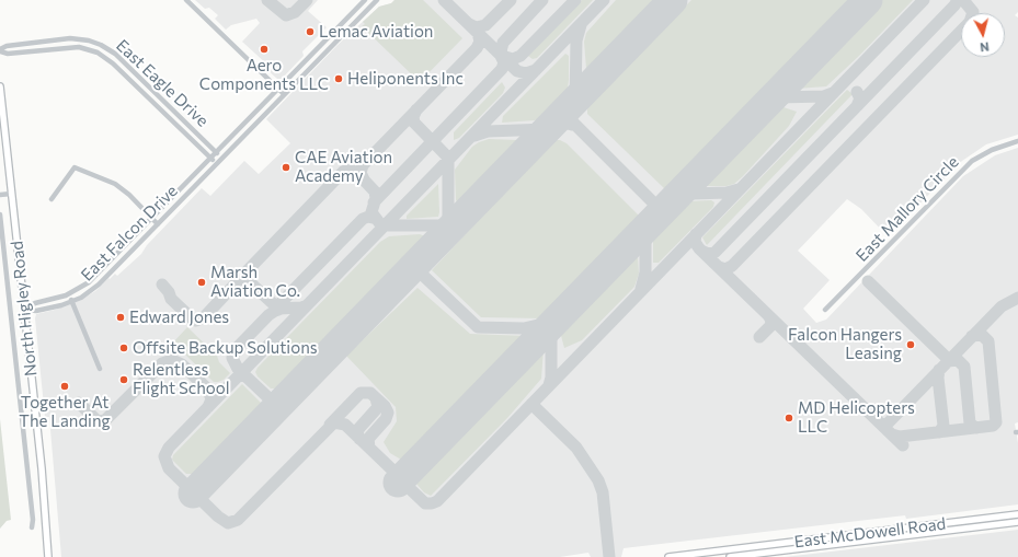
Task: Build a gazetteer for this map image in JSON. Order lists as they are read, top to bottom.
{
  "streets": {
    "main road": ["North Higley Road", "East McDowell Road"],
    "street": ["East Eagle Drive", "East Mallory Circle", "East Falcon Drive"]
  },
  "crossings": [
    ["East Eagle Drive", "East Falcon Drive"],
    ["East Falcon Drive", "North Higley Road"]
  ],
  "places": [
    "Lemac Aviation",
    "Aero Components LLC",
    "Heliponents Inc",
    "CAE Aviation Academy",
    "Marsh Aviation Co.",
    "Edward Jones",
    "Falcon Hangers Leasing",
    "Offsite Backup Solutions",
    "Relentless Flight School",
    "Together At The Landing",
    "MD Helicopters LLC"
  ],
  "north": "bottom"
}
